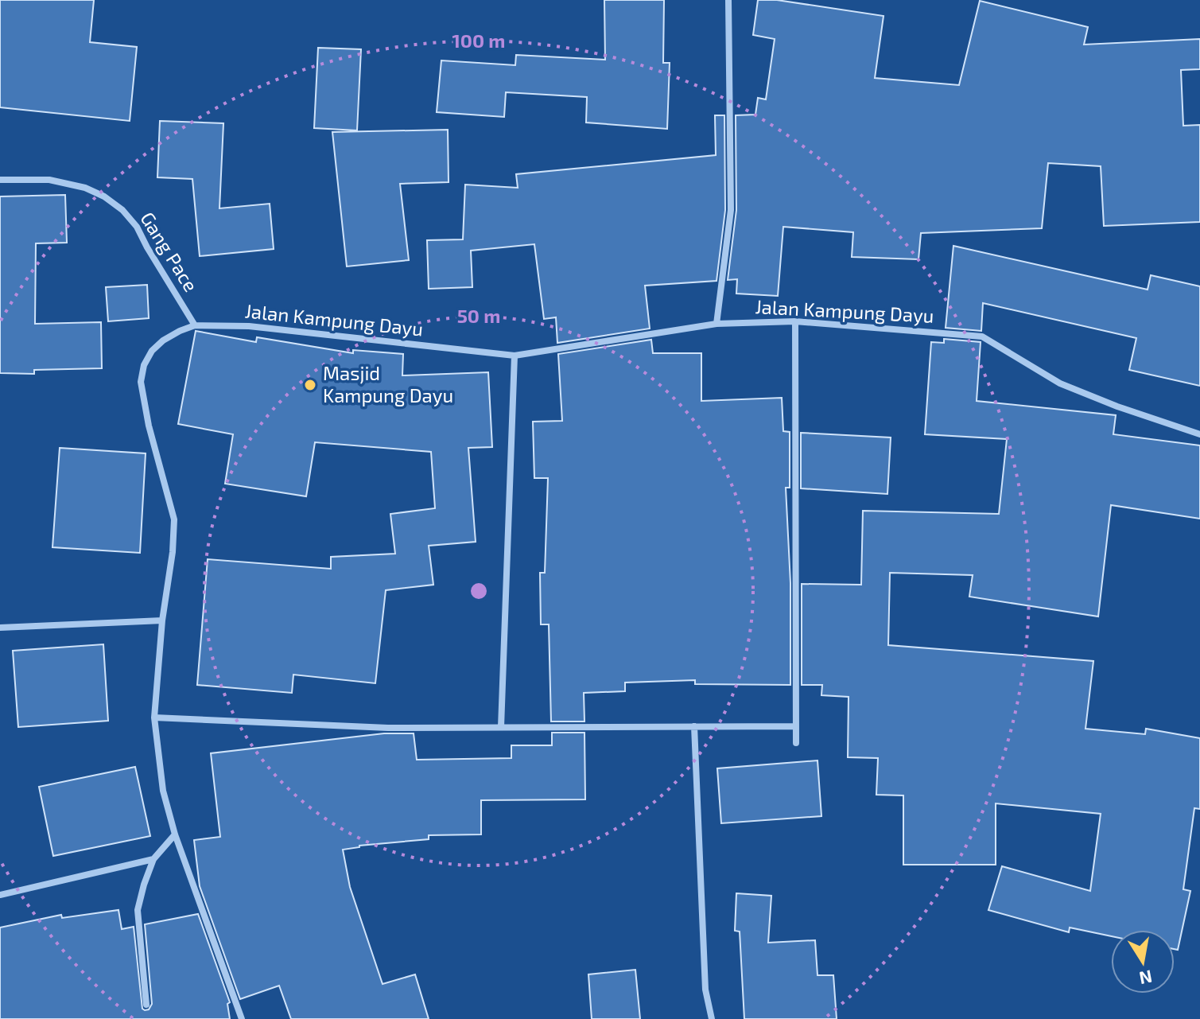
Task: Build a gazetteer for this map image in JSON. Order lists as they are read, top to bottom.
{
  "streets": {
    "street": ["Gang Pace", "Jalan Kampung Dayu"]
  },
  "crossings": [
    ["Gang Pace", "Jalan Kampung Dayu"]
  ],
  "places": ["Masjid Kampung Dayu"],
  "north": "bottom",
  "rings": ["100 m", "50 m"]
}
